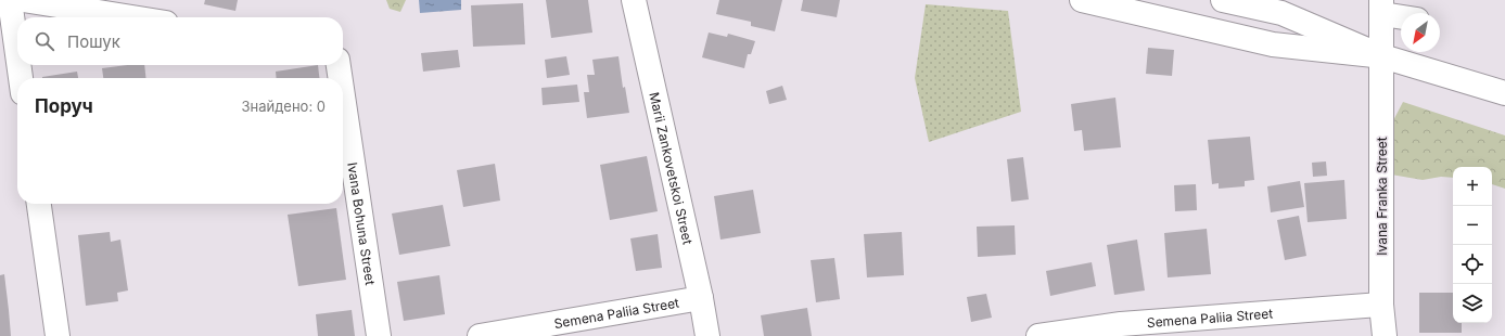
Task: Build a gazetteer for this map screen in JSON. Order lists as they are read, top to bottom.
{
  "streets": {
    "main road": [
      "Marii Zankovetskoi Street",
      "Ivana Franka Street",
      "Ivana Bohuna Street",
      "Semena Paliia Street"
    ]
  },
  "crossings": [
    ["Marii Zankovetskoi Street", "Semena Paliia Street"],
    ["Ivana Franka Street", "Semena Paliia Street"]
  ],
  "north": "bottom left",
  "page": {
    "search": "Пошук",
    "heading": ["Поруч", "Знайдено: 0"],
    "map_buttons": ["+", "−"]
  }
}
